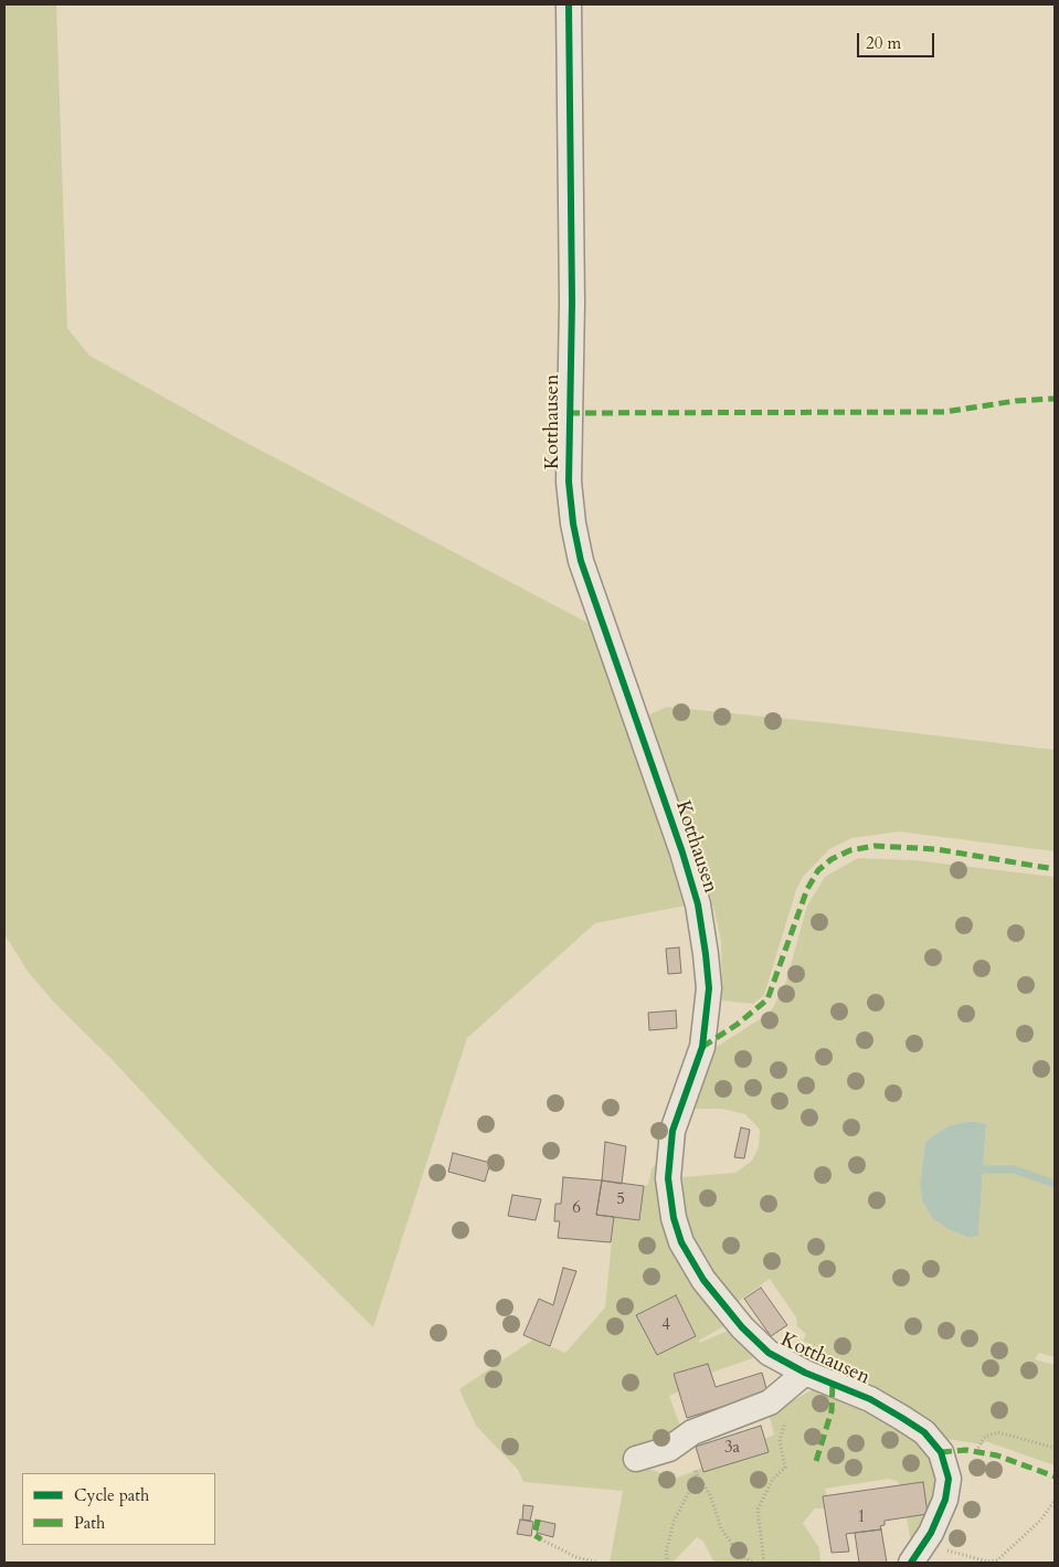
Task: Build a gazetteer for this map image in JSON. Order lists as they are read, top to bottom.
{
  "streets": {
    "street": ["Kotthausen"]
  },
  "house_numbers": [
    "5",
    "6",
    "4",
    "3a",
    "1"
  ],
  "legend": ["Cycle path", "Path"],
  "scale_bar": "20 m"
}
